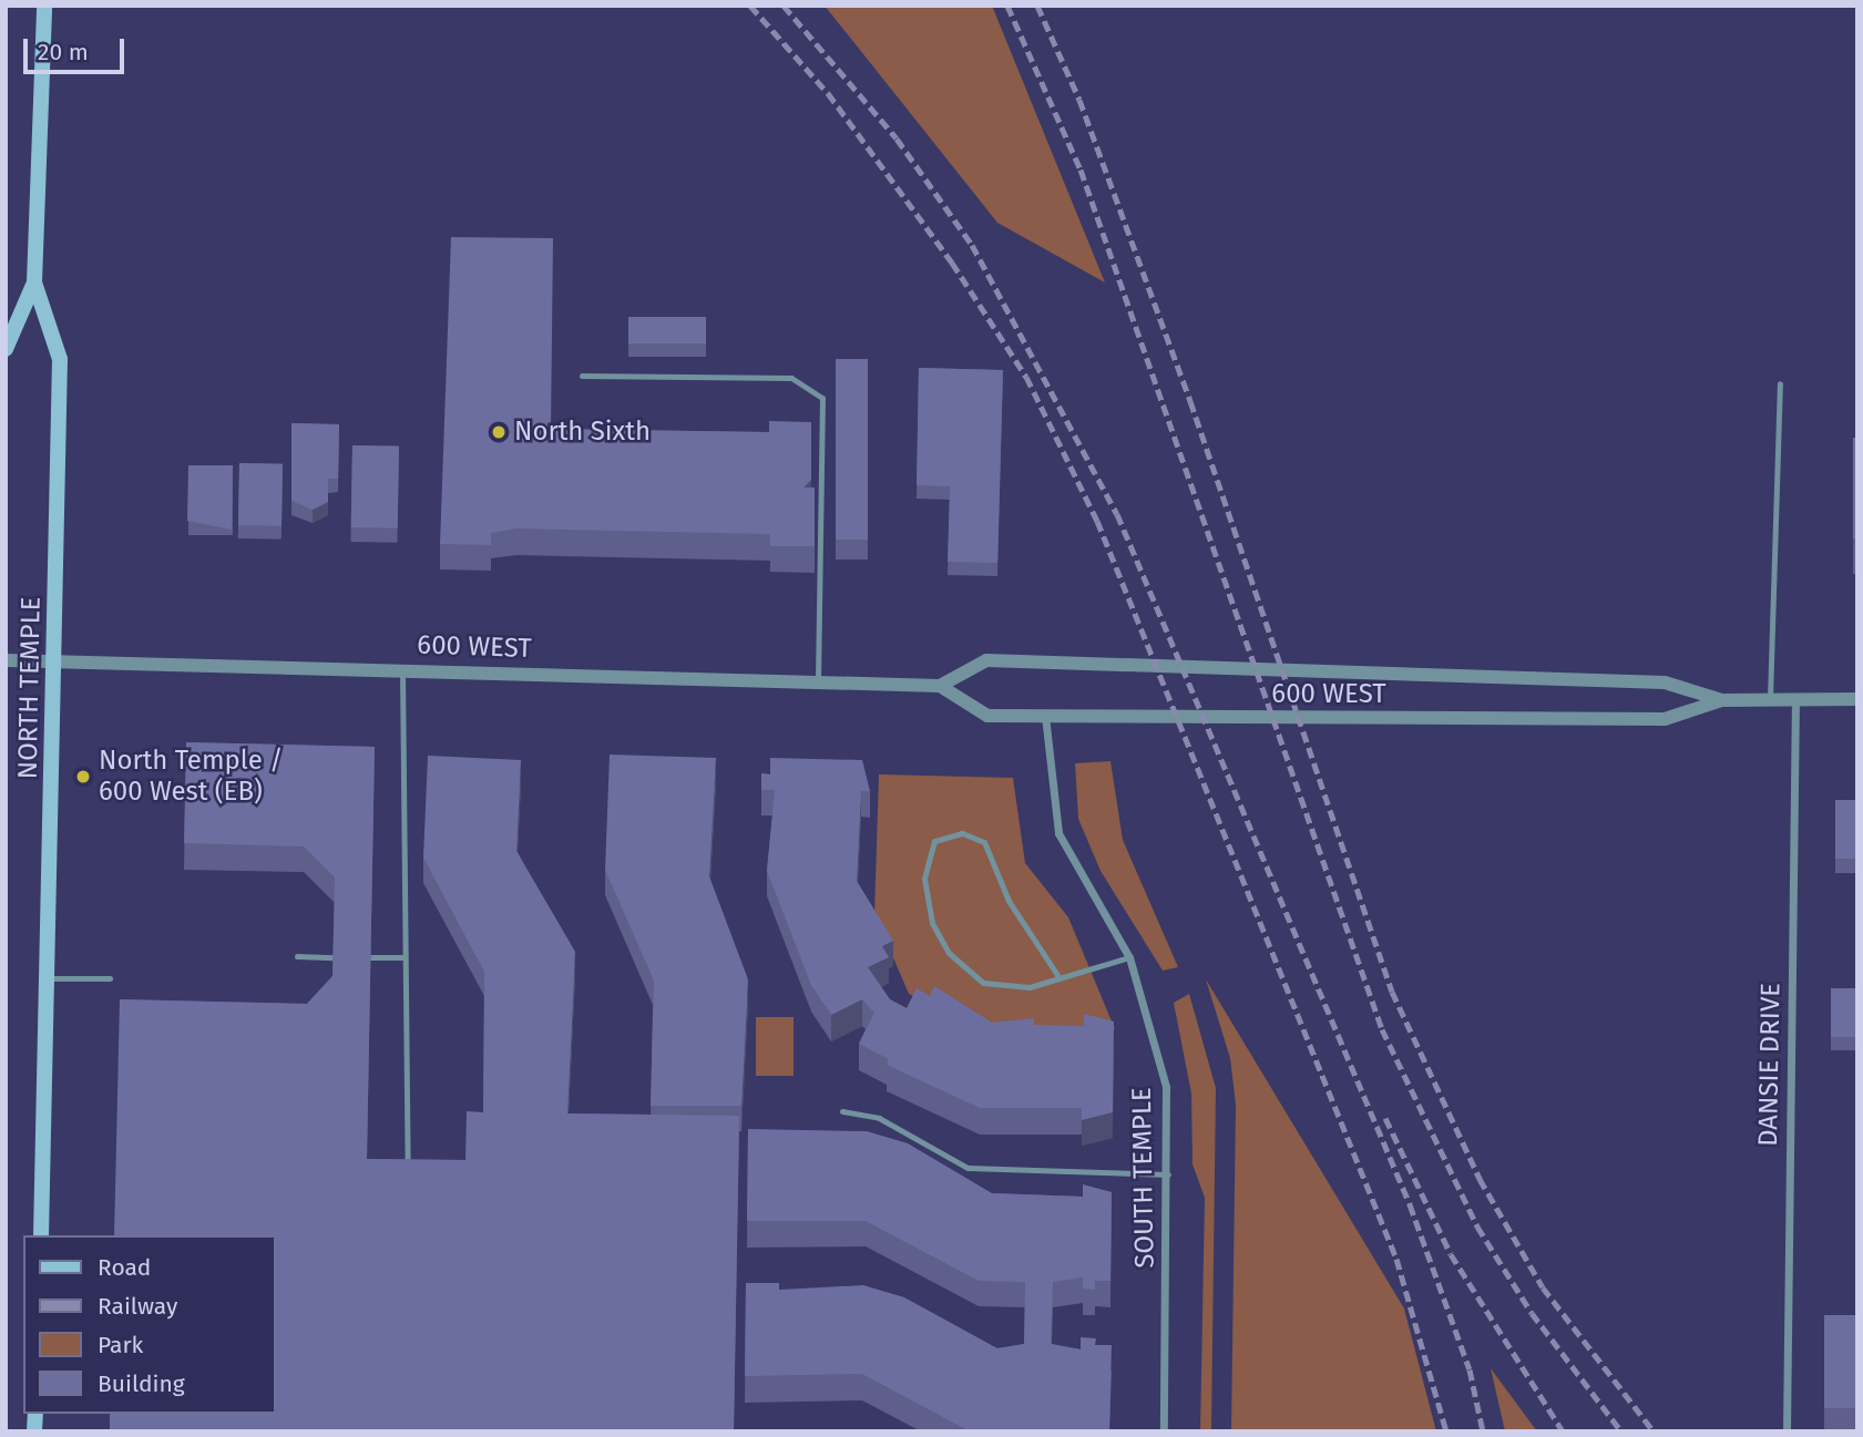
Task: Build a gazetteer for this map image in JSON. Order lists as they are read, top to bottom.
{
  "streets": {
    "main road": ["NORTH TEMPLE"],
    "street": ["600 WEST", "DANSIE DRIVE", "SOUTH TEMPLE"]
  },
  "crossings": [
    ["600 WEST", "NORTH TEMPLE"],
    ["600 WEST", "DANSIE DRIVE"],
    ["600 WEST", "SOUTH TEMPLE"]
  ],
  "places": ["North Sixth", "North Temple / 600 West (EB)"],
  "legend": [
    "Road",
    "Railway",
    "Park",
    "Building"
  ],
  "scale_bar": "20 m"
}
